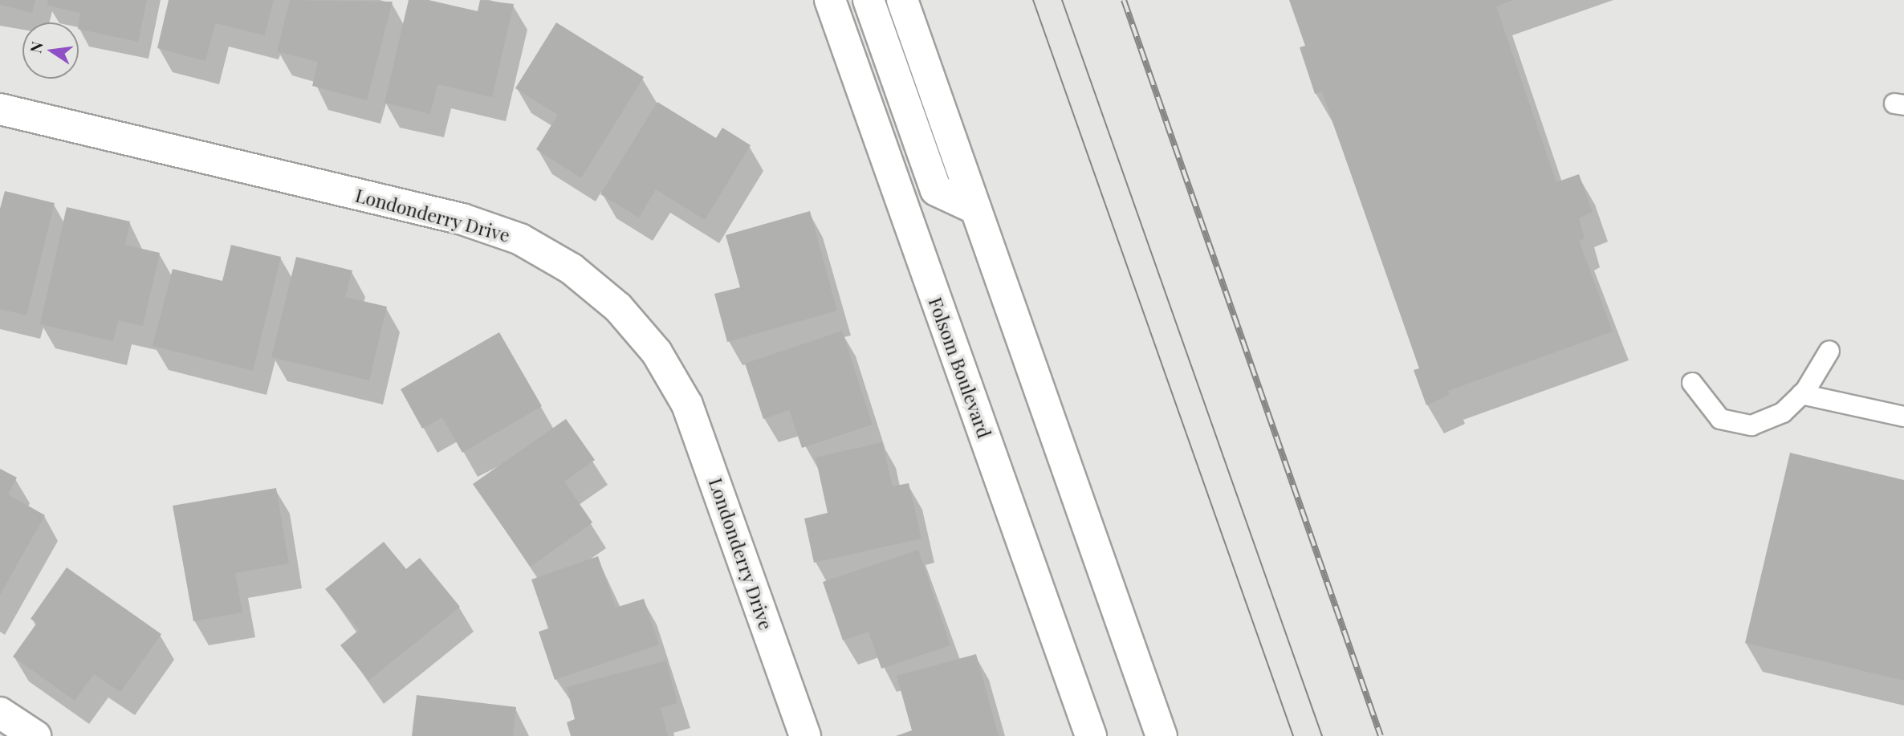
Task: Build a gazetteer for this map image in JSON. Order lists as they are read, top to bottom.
{
  "streets": {
    "main road": ["Londonderry Drive", "Folsom Boulevard"]
  },
  "north": "left"
}
